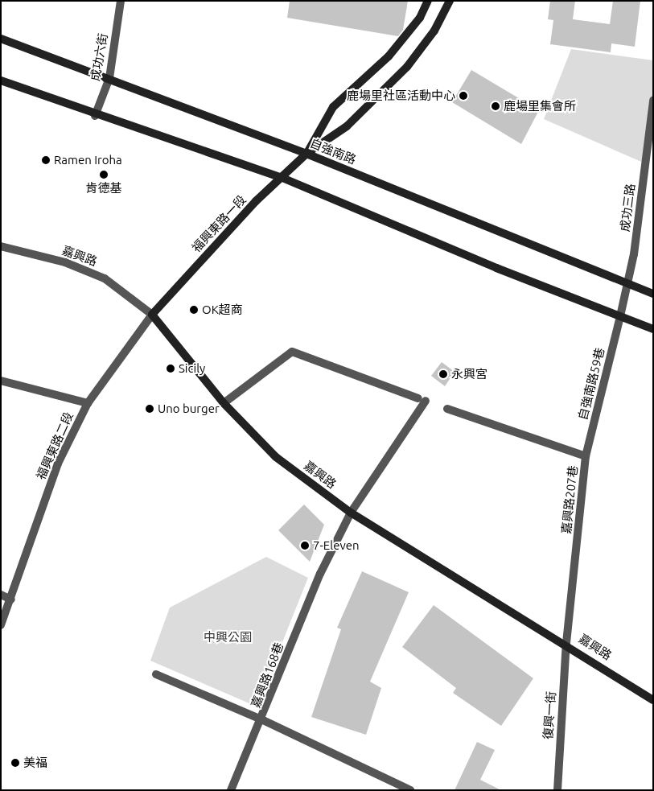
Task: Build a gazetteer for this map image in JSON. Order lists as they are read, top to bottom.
{
  "streets": {
    "main road": ["自強南路", "福興東路一段", "嘉興路"],
    "street": [
      "成功六街",
      "成功三路",
      "自強南路59巷",
      "福興東路二段",
      "嘉興路207巷",
      "嘉興路168巷",
      "復興一街"
    ]
  },
  "crossings": [
    ["成功六街", "自強南路"],
    ["自強南路", "成功三路"],
    ["自強南路", "福興東路一段"],
    ["成功三路", "自強南路59巷"],
    ["福興東路一段", "嘉興路"],
    ["福興東路一段", "福興東路二段"],
    ["嘉興路", "福興東路二段"],
    ["嘉興路", "嘉興路207巷"],
    ["嘉興路", "嘉興路168巷"],
    ["嘉興路", "復興一街"],
    ["自強南路59巷", "嘉興路207巷"],
    ["嘉興路207巷", "復興一街"]
  ],
  "parks": ["中興公園"],
  "places": [
    "鹿場里社區活動中心",
    "鹿場里集會所",
    "Ramen Iroha",
    "肯德基",
    "OK超商",
    "Sicily",
    "永興宮",
    "Uno burger",
    "7-Eleven",
    "美福"
  ]
}
